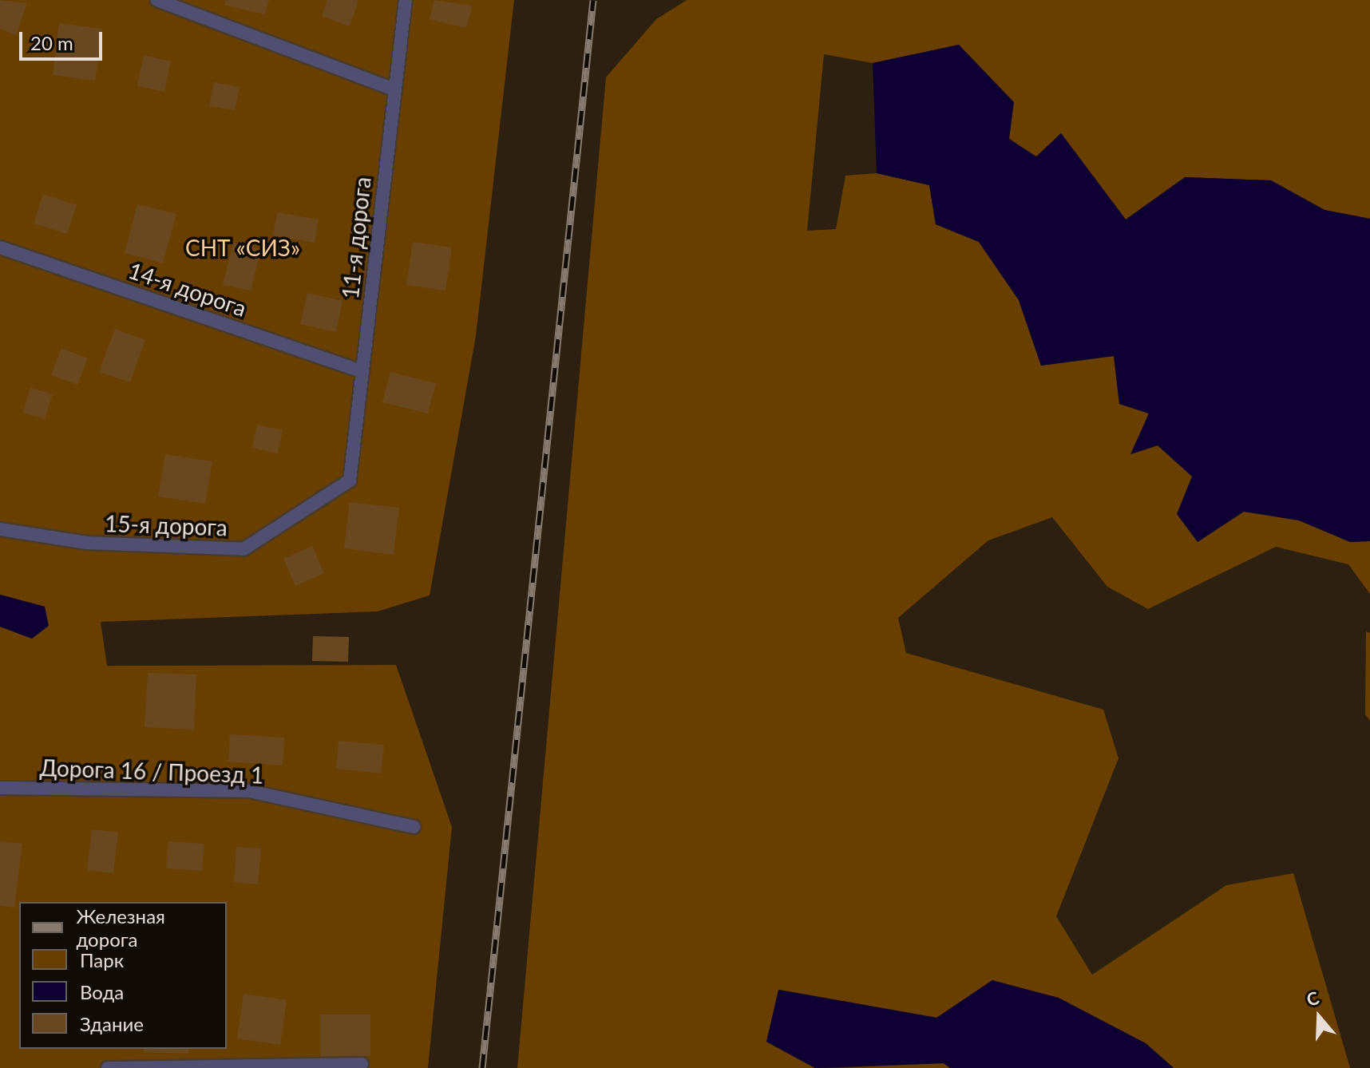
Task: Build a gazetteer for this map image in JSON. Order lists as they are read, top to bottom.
{
  "streets": {
    "lane": [
      "11-я дорога",
      "14-я дорога",
      "15-я дорога",
      "Дорога 16 / Проезд 1"
    ]
  },
  "crossings": [
    ["11-я дорога", "14-я дорога"],
    ["11-я дорога", "15-я дорога"]
  ],
  "parks": ["СНТ «СИЗ»"],
  "legend": [
    "Железная дорога",
    "Парк",
    "Вода",
    "Здание"
  ],
  "scale_bar": "20 m",
  "north": "top"
}
